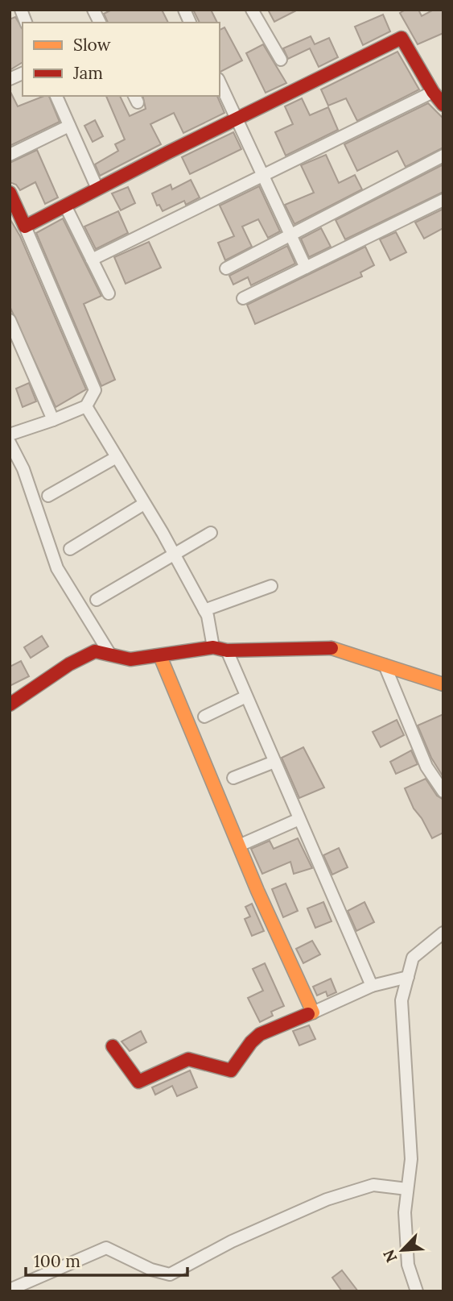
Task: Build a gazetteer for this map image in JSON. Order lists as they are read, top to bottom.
{
  "legend": ["Slow", "Jam"],
  "scale_bar": "100 m",
  "north": "bottom left"
}
